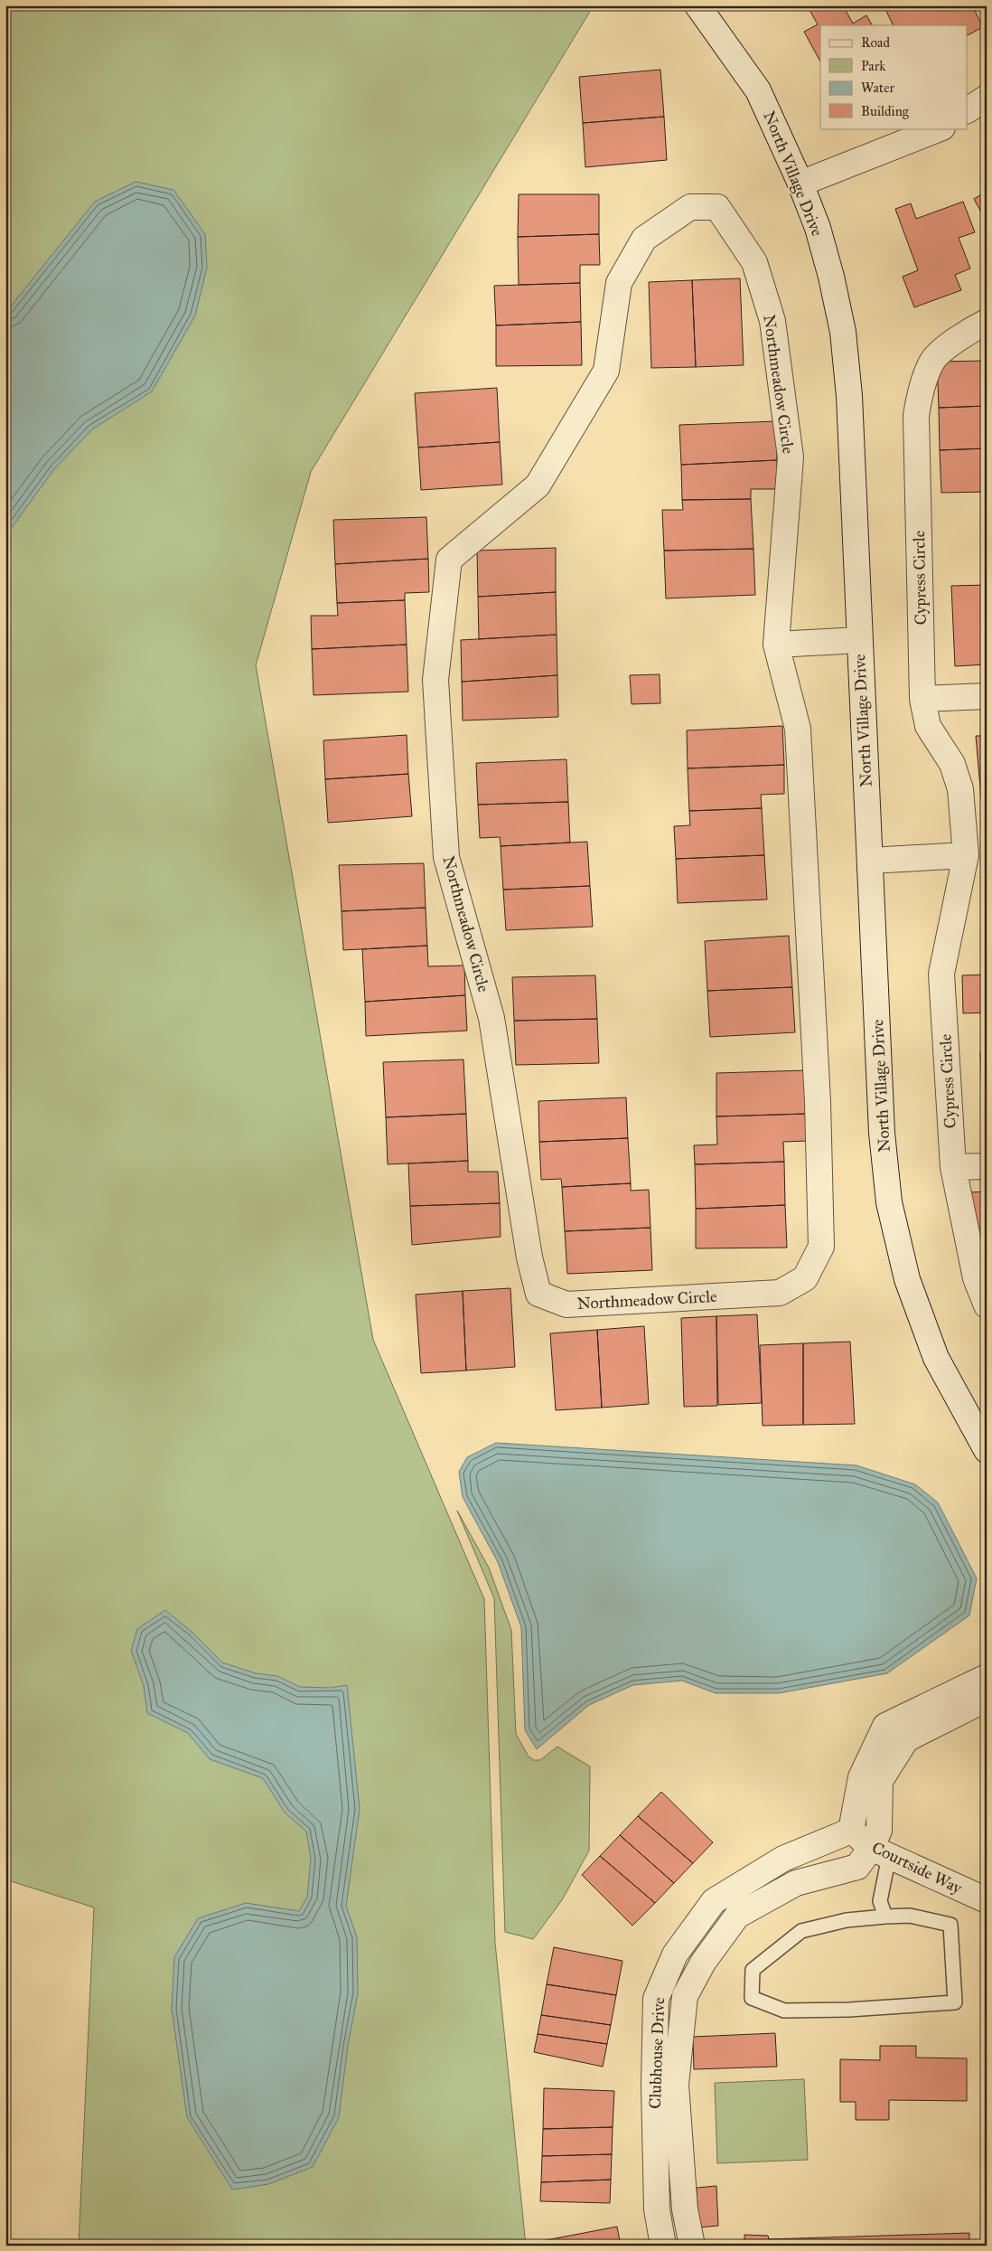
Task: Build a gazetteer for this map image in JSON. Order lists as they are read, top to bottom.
{
  "streets": {
    "street": [
      "North Village Drive",
      "Northmeadow Circle",
      "Cypress Circle",
      "Courtside Way",
      "Clubhouse Drive"
    ]
  },
  "crossings": [
    ["Courtside Way", "Clubhouse Drive"]
  ],
  "legend": [
    "Road",
    "Park",
    "Water",
    "Building"
  ]
}
